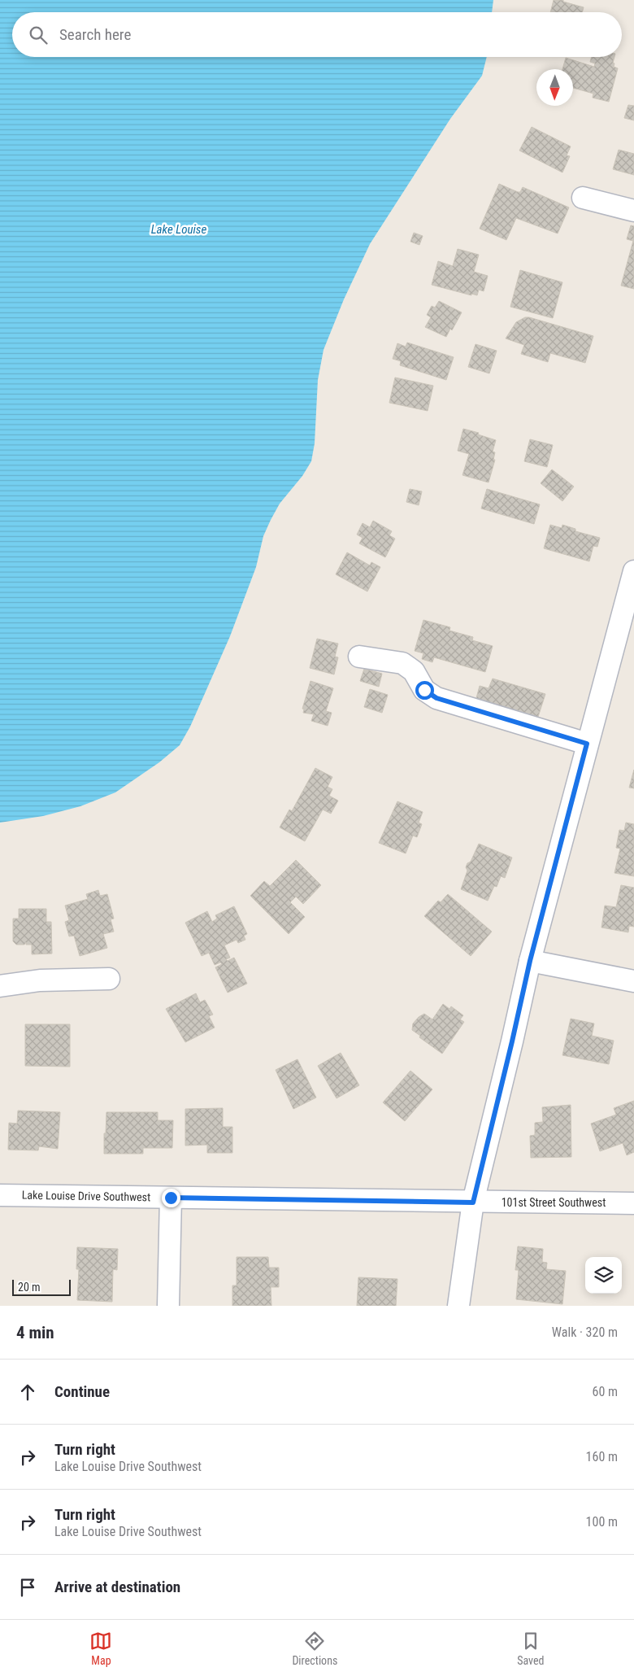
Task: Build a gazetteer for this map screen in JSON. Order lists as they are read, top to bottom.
{
  "streets": {
    "street": ["Lake Louise Drive Southwest", "101st Street Southwest"]
  },
  "crossings": [
    ["Lake Louise Drive Southwest", "101st Street Southwest"]
  ],
  "water": ["Lake Louise"],
  "scale_bar": "20 m",
  "north": "bottom",
  "page": {
    "search": "Search here",
    "scale": "20 m",
    "heading": ["4 min", "Walk · 320 m"],
    "list": [
      ["Continue", "60 m"],
      ["Turn right", "Lake Louise Drive Southwest", "160 m"],
      ["Turn right", "Lake Louise Drive Southwest", "100 m"],
      "Arrive at destination"
    ],
    "nav": ["Map", "Directions", "Saved"]
  }
}
